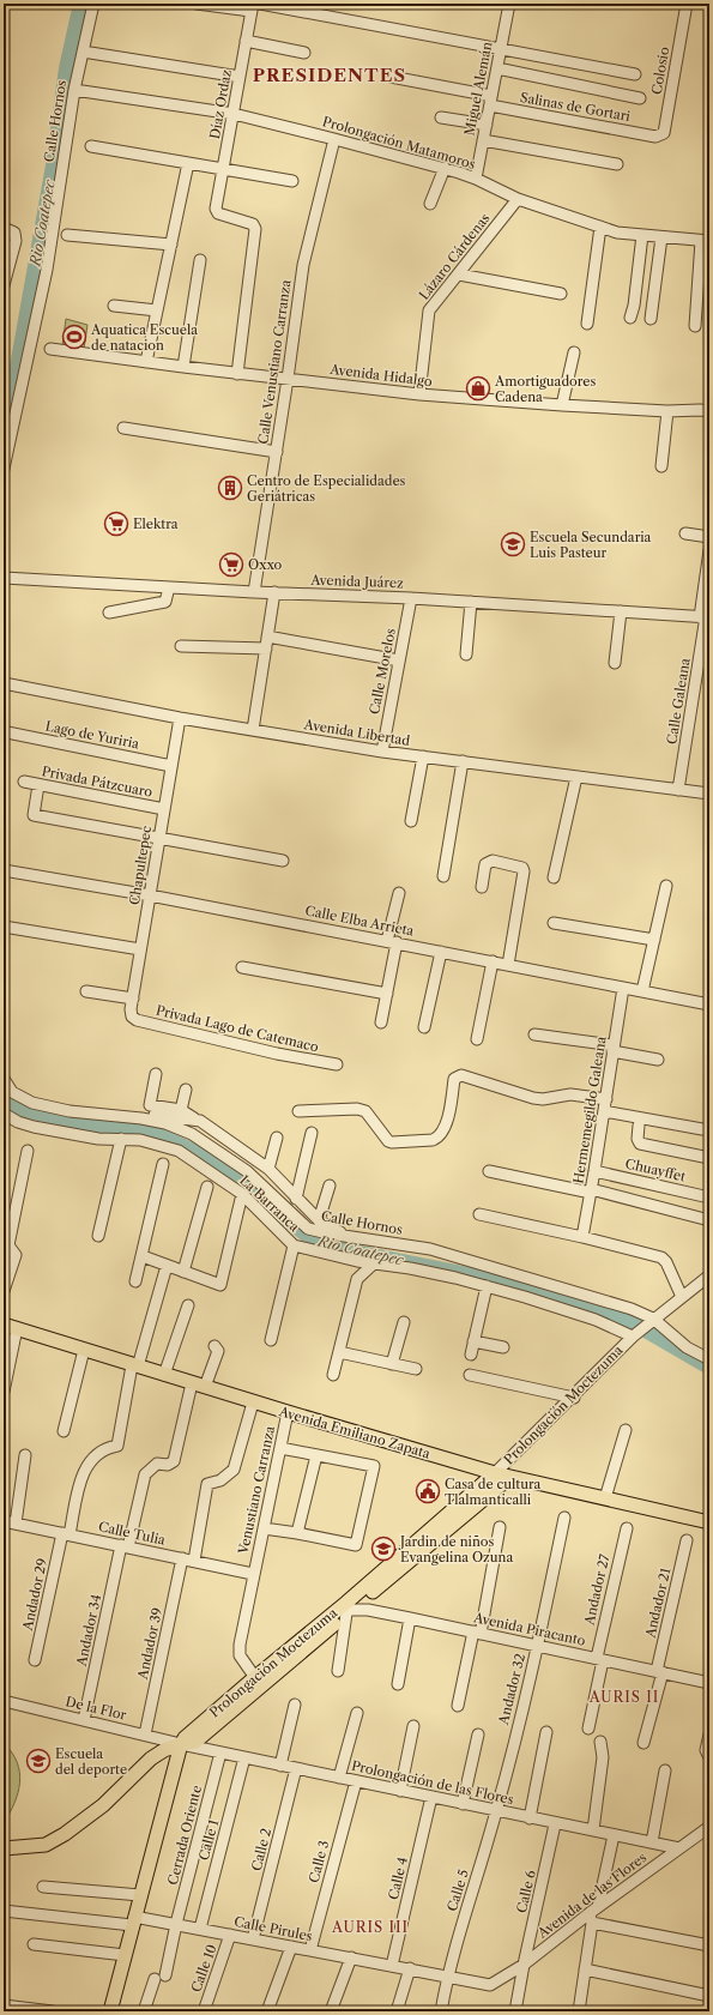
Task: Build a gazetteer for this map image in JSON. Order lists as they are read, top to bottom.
{
  "streets": {
    "main road": ["Prolongación Moctezuma", "Avenida Emiliano Zapata"],
    "street": [
      "Colosio",
      "Miguel Alemán",
      "Díaz Ordaz",
      "Salinas de Gortari",
      "Calle Hornos",
      "Prolongación Matamoros",
      "Lázaro Cárdenas",
      "Calle Venustiano Carranza",
      "Avenida Hidalgo",
      "Avenida Juárez",
      "Calle Morelos",
      "Calle Galeana",
      "Avenida Libertad",
      "Lago de Yuriria",
      "Privada Pátzcuaro",
      "Chapultepec",
      "Calle Elba Arrieta",
      "Privada Lago de Catemaco",
      "Hermemegildo Galeana",
      "Chuayffet",
      "La Barranca",
      "Venustiano Carranza",
      "Calle Tulia",
      "Andador 27",
      "Andador 29",
      "Andador 21",
      "Avenida Piracanto",
      "Andador 34",
      "Andador 39",
      "Andador 32",
      "De la Flor",
      "Prolongación de las Flores",
      "Cerrada Oriente",
      "Calle 1",
      "Calle 2",
      "Calle 3",
      "Calle 4",
      "Calle 5",
      "Calle 6",
      "Avenida de las Flores",
      "Calle Pirules",
      "Calle 10"
    ]
  },
  "crossings": [
    ["Colosio", "Salinas de Gortari"],
    ["Miguel Alemán", "Salinas de Gortari"],
    ["Miguel Alemán", "Prolongación Matamoros"],
    ["Díaz Ordaz", "Prolongación Matamoros"],
    ["Díaz Ordaz", "Avenida Hidalgo"],
    ["Calle Hornos", "Prolongación Matamoros"],
    ["Calle Hornos", "Prolongación Moctezuma"],
    ["Prolongación Matamoros", "Lázaro Cárdenas"],
    ["Prolongación Matamoros", "Calle Venustiano Carranza"],
    ["Lázaro Cárdenas", "Avenida Hidalgo"],
    ["Calle Venustiano Carranza", "Avenida Hidalgo"],
    ["Calle Venustiano Carranza", "Avenida Juárez"],
    ["Avenida Juárez", "Calle Morelos"],
    ["Avenida Juárez", "Calle Galeana"],
    ["Calle Morelos", "Avenida Libertad"],
    ["Calle Galeana", "Avenida Libertad"],
    ["Avenida Libertad", "Chapultepec"],
    ["Lago de Yuriria", "Chapultepec"],
    ["Privada Pátzcuaro", "Chapultepec"],
    ["Chapultepec", "Calle Elba Arrieta"],
    ["Chapultepec", "Privada Lago de Catemaco"],
    ["Calle Elba Arrieta", "Hermemegildo Galeana"],
    ["Hermemegildo Galeana", "Chuayffet"],
    ["La Barranca", "Prolongación Moctezuma"],
    ["Prolongación Moctezuma", "Avenida Emiliano Zapata"],
    ["Prolongación Moctezuma", "Venustiano Carranza"],
    ["Prolongación Moctezuma", "Avenida Piracanto"],
    ["Prolongación Moctezuma", "De la Flor"],
    ["Prolongación Moctezuma", "Prolongación de las Flores"],
    ["Prolongación Moctezuma", "Calle Pirules"],
    ["Avenida Emiliano Zapata", "Venustiano Carranza"],
    ["Avenida Emiliano Zapata", "Andador 29"],
    ["Avenida Emiliano Zapata", "Andador 34"],
    ["Venustiano Carranza", "Calle Tulia"],
    ["Calle Tulia", "Andador 29"],
    ["Calle Tulia", "Andador 34"],
    ["Calle Tulia", "Andador 39"],
    ["Andador 27", "Avenida Piracanto"],
    ["Andador 21", "Avenida Piracanto"],
    ["Avenida Piracanto", "Andador 32"],
    ["Andador 34", "De la Flor"],
    ["Andador 39", "De la Flor"],
    ["Andador 32", "Prolongación de las Flores"],
    ["Andador 32", "Calle 5"],
    ["De la Flor", "Prolongación de las Flores"],
    ["Prolongación de las Flores", "Cerrada Oriente"],
    ["Prolongación de las Flores", "Calle 1"],
    ["Prolongación de las Flores", "Calle 2"],
    ["Prolongación de las Flores", "Calle 3"],
    ["Prolongación de las Flores", "Calle 4"],
    ["Prolongación de las Flores", "Calle 5"],
    ["Prolongación de las Flores", "Calle 6"],
    ["Prolongación de las Flores", "Avenida de las Flores"],
    ["Cerrada Oriente", "Calle Pirules"],
    ["Calle 1", "Calle Pirules"],
    ["Calle 2", "Calle Pirules"],
    ["Calle 3", "Calle Pirules"],
    ["Calle 4", "Calle Pirules"],
    ["Calle 5", "Calle Pirules"],
    ["Calle 6", "Avenida de las Flores"],
    ["Avenida de las Flores", "Calle Pirules"],
    ["Calle Pirules", "Calle 10"]
  ],
  "districts": ["PRESIDENTES", "AURIS II", "AURIS III"],
  "water": ["Rio Coatepec"],
  "places": {
    "sports": ["Aquatica Escuela de natacion"],
    "shop": ["Amortiguadores Cadena"],
    "building": ["Centro de Especialidades Geriátricas"],
    "supermarket": ["Elektra", "Oxxo"],
    "school or university": ["Escuela Secundaria Luis Pasteur", "Jardin de niños Evangelina Ozuna", "Escuela del deporte"],
    "public building": ["Casa de cultura Tlalmanticalli"]
  }
}
